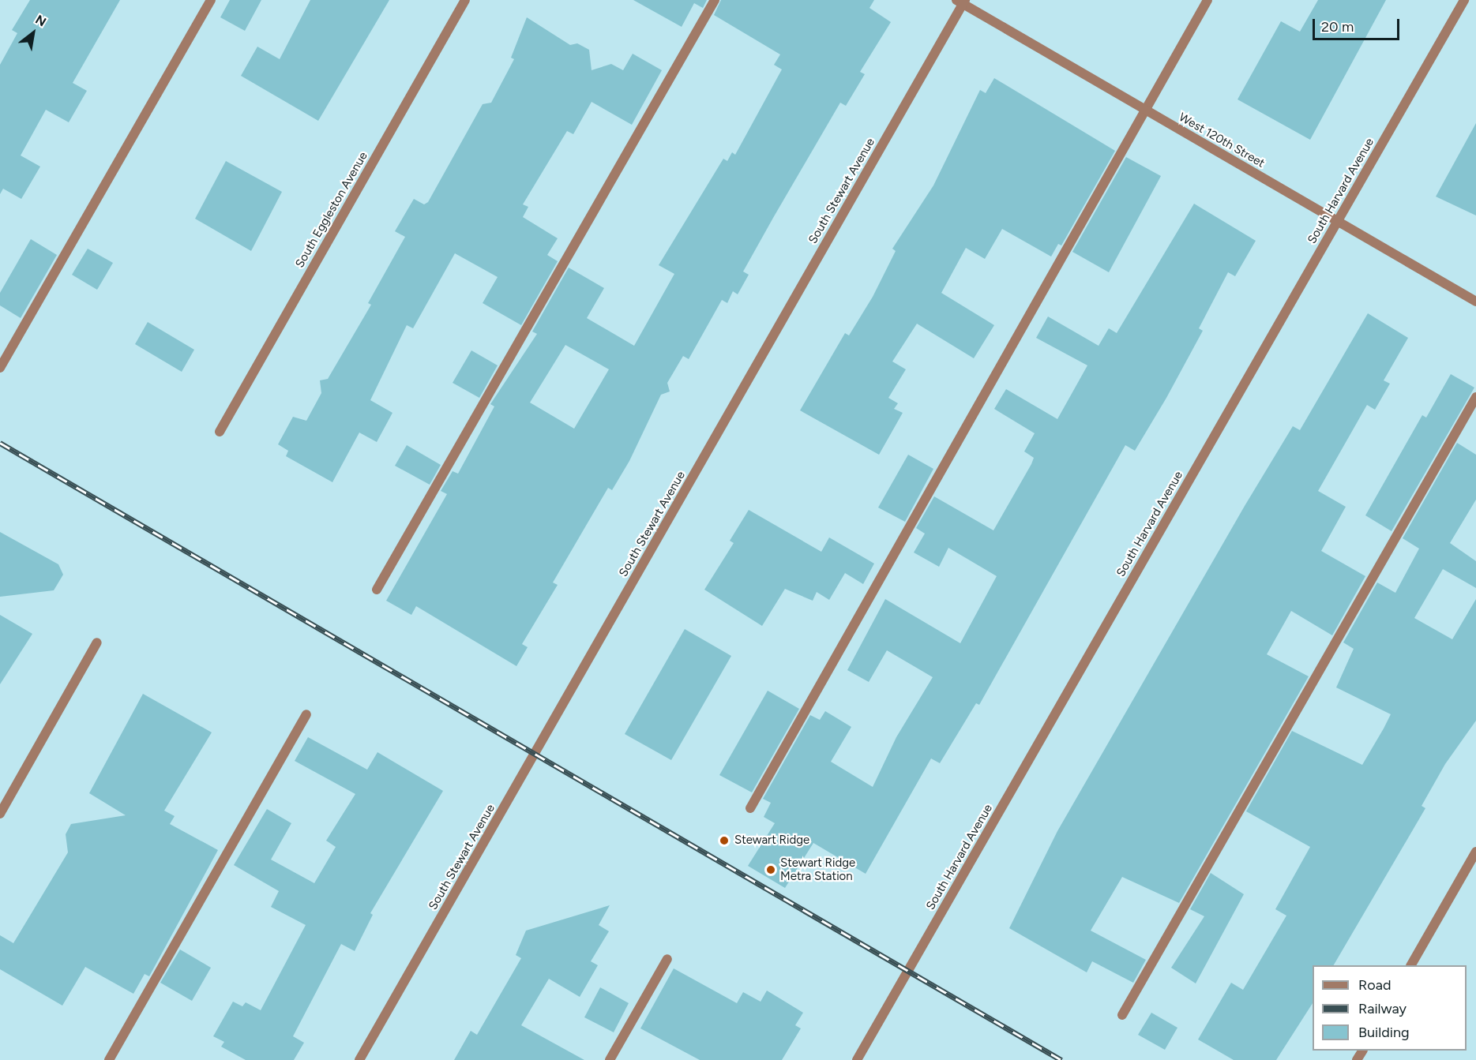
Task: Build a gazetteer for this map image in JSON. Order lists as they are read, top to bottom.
{
  "streets": {
    "street": [
      "West 120th Street",
      "South Stewart Avenue",
      "South Harvard Avenue",
      "South Eggleston Avenue"
    ]
  },
  "crossings": [
    ["West 120th Street", "South Stewart Avenue"],
    ["West 120th Street", "South Harvard Avenue"]
  ],
  "places": ["Stewart Ridge", "Stewart Ridge Metra Station"],
  "legend": ["Road", "Railway", "Building"],
  "scale_bar": "20 m",
  "north": "top right"
}
